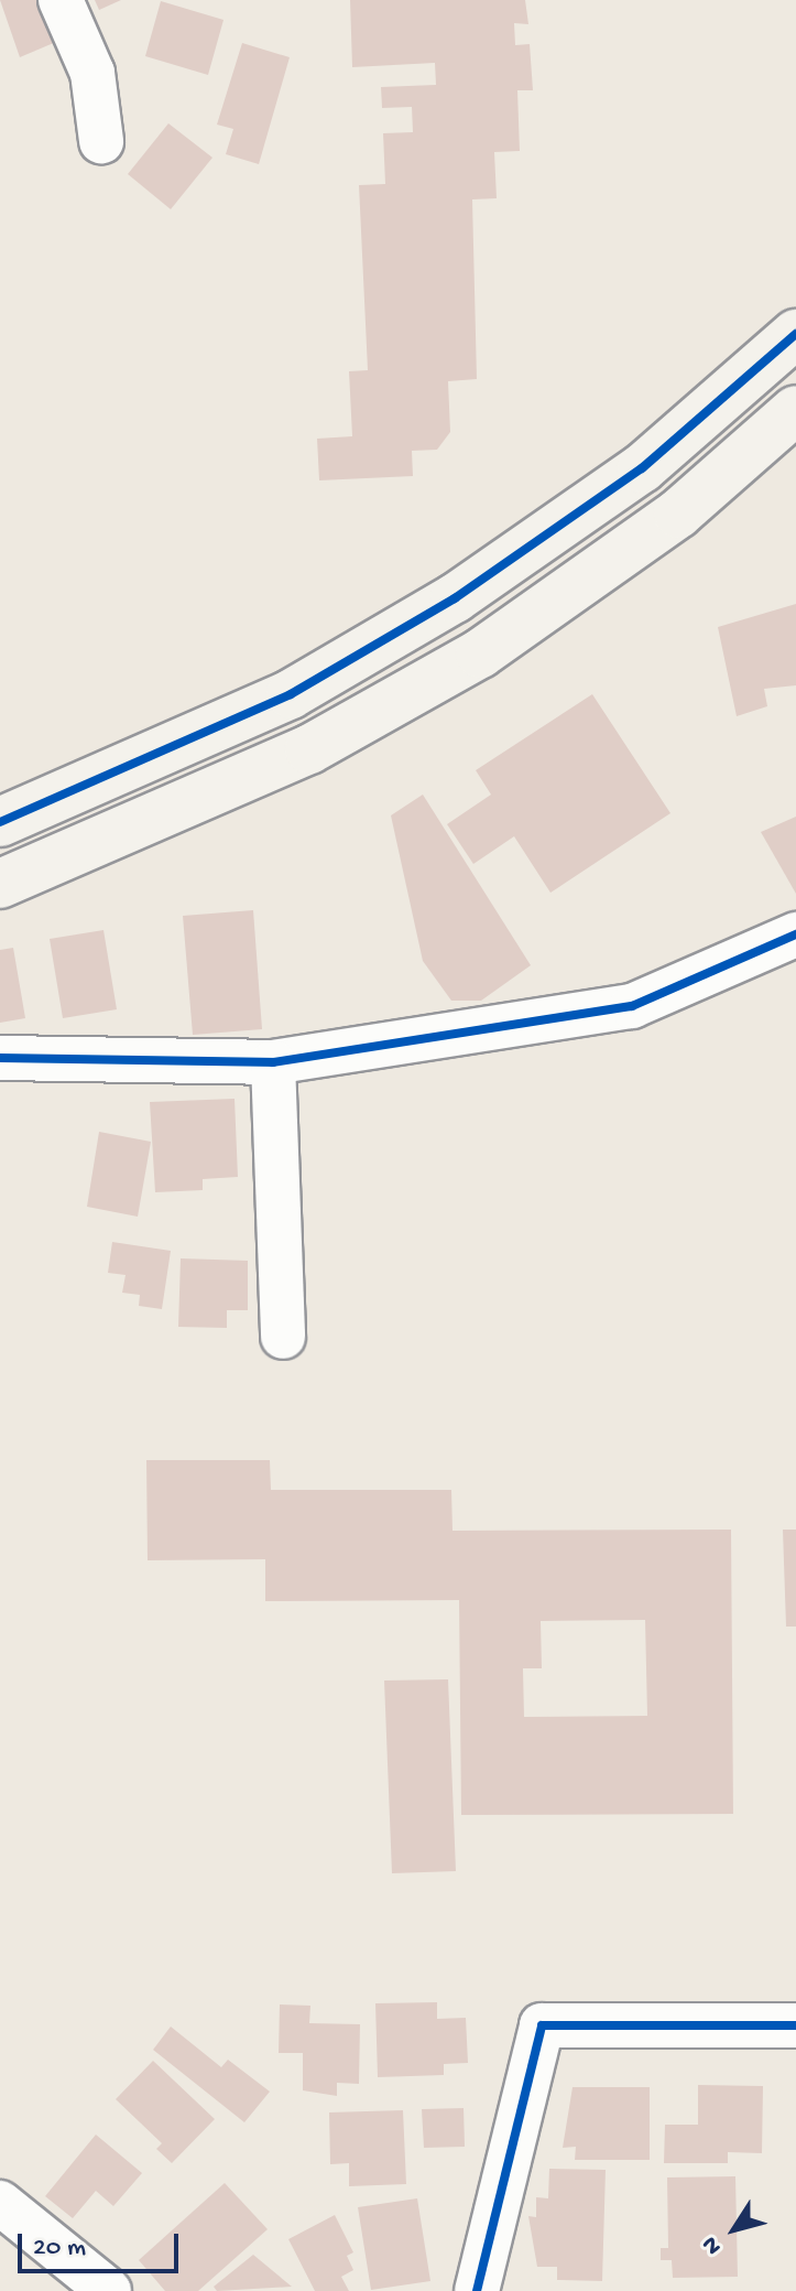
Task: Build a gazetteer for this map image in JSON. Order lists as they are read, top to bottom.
{
  "scale_bar": "20 m",
  "north": "bottom left"
}
